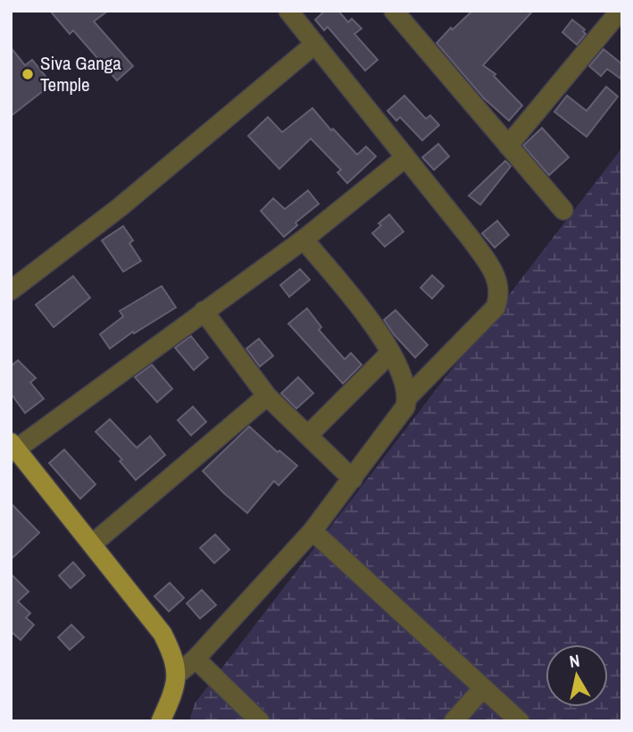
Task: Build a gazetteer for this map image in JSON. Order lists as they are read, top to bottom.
{
  "places": ["Siva Ganga Temple"],
  "north": "top"
}
